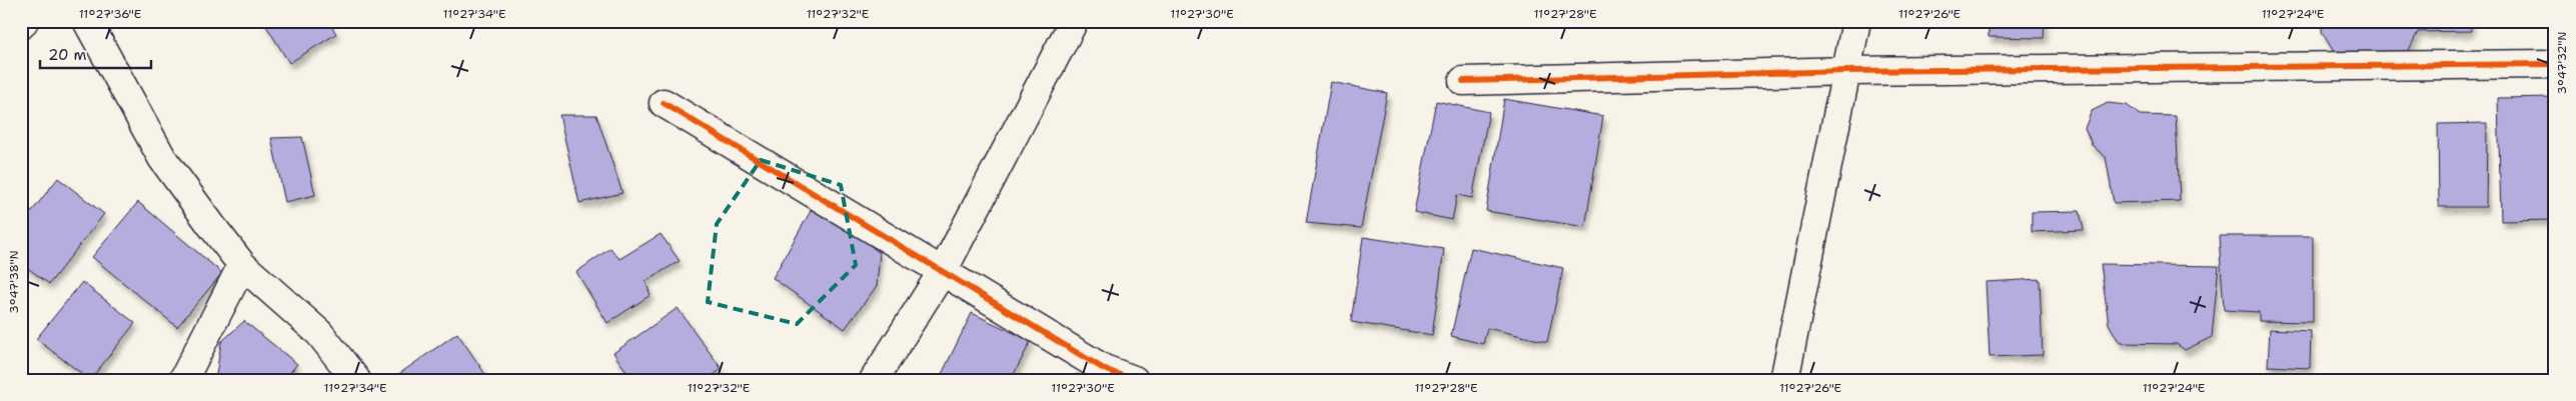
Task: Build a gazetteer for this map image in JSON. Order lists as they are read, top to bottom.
{
  "scale_bar": "20 m",
  "coordinates": [
    "11°27'36\"E",
    "11°27'34\"E",
    "11°27'32\"E",
    "11°27'30\"E",
    "11°27'28\"E",
    "11°27'26\"E",
    "11°27'24\"E",
    "3°47'32\"N",
    "3°47'38\"N"
  ]
}
